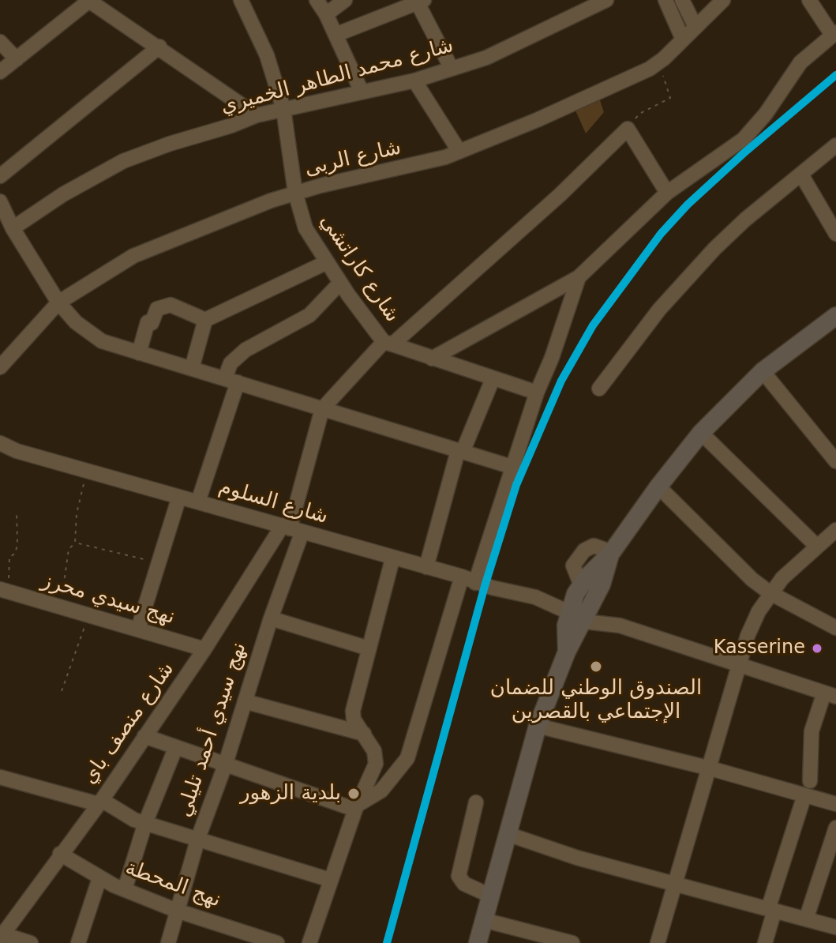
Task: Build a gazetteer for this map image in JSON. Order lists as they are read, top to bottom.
{
  "streets": {
    "street": [
      "شارع محمد الطاهر الخميري",
      "شارع الربى",
      "شارع كاراتشي",
      "شارع السلوم",
      "نهج سيدي محرز",
      "شارع منصف باي",
      "نهج سيدي أحمد تليلي",
      "نهج المحطة"
    ]
  },
  "crossings": [
    ["شارع محمد الطاهر الخميري", "شارع كاراتشي"],
    ["شارع الربى", "شارع كاراتشي"],
    ["شارع السلوم", "شارع منصف باي"],
    ["شارع السلوم", "نهج سيدي أحمد تليلي"],
    ["نهج سيدي محرز", "شارع منصف باي"],
    ["شارع منصف باي", "نهج سيدي أحمد تليلي"],
    ["شارع منصف باي", "نهج المحطة"],
    ["نهج سيدي أحمد تليلي", "نهج المحطة"]
  ],
  "places": ["Kasserine", "الصندوق الوطني للضمان الإجتماعي بالقصرين", "بلدية الزهور"]
}
